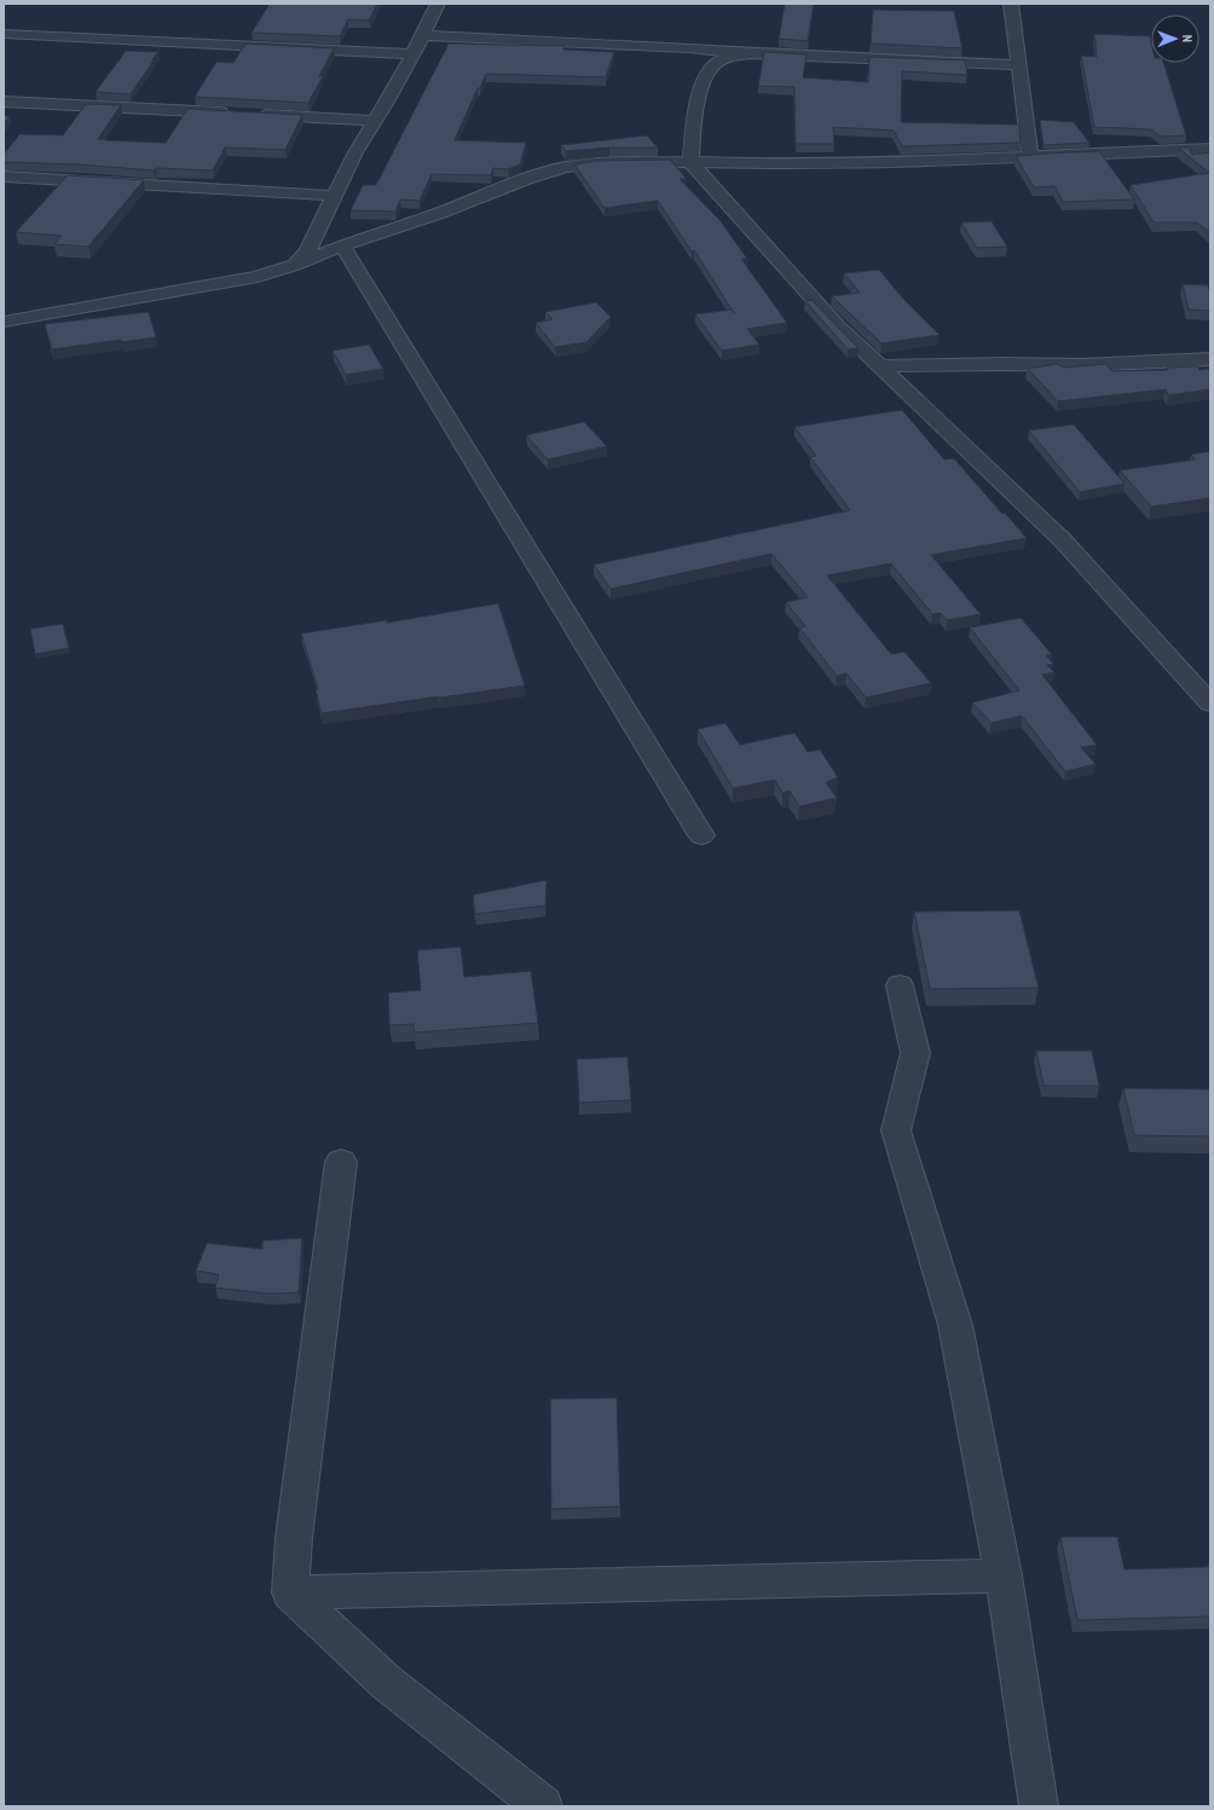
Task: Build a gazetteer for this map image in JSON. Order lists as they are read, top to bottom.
{
  "north": "right"
}
